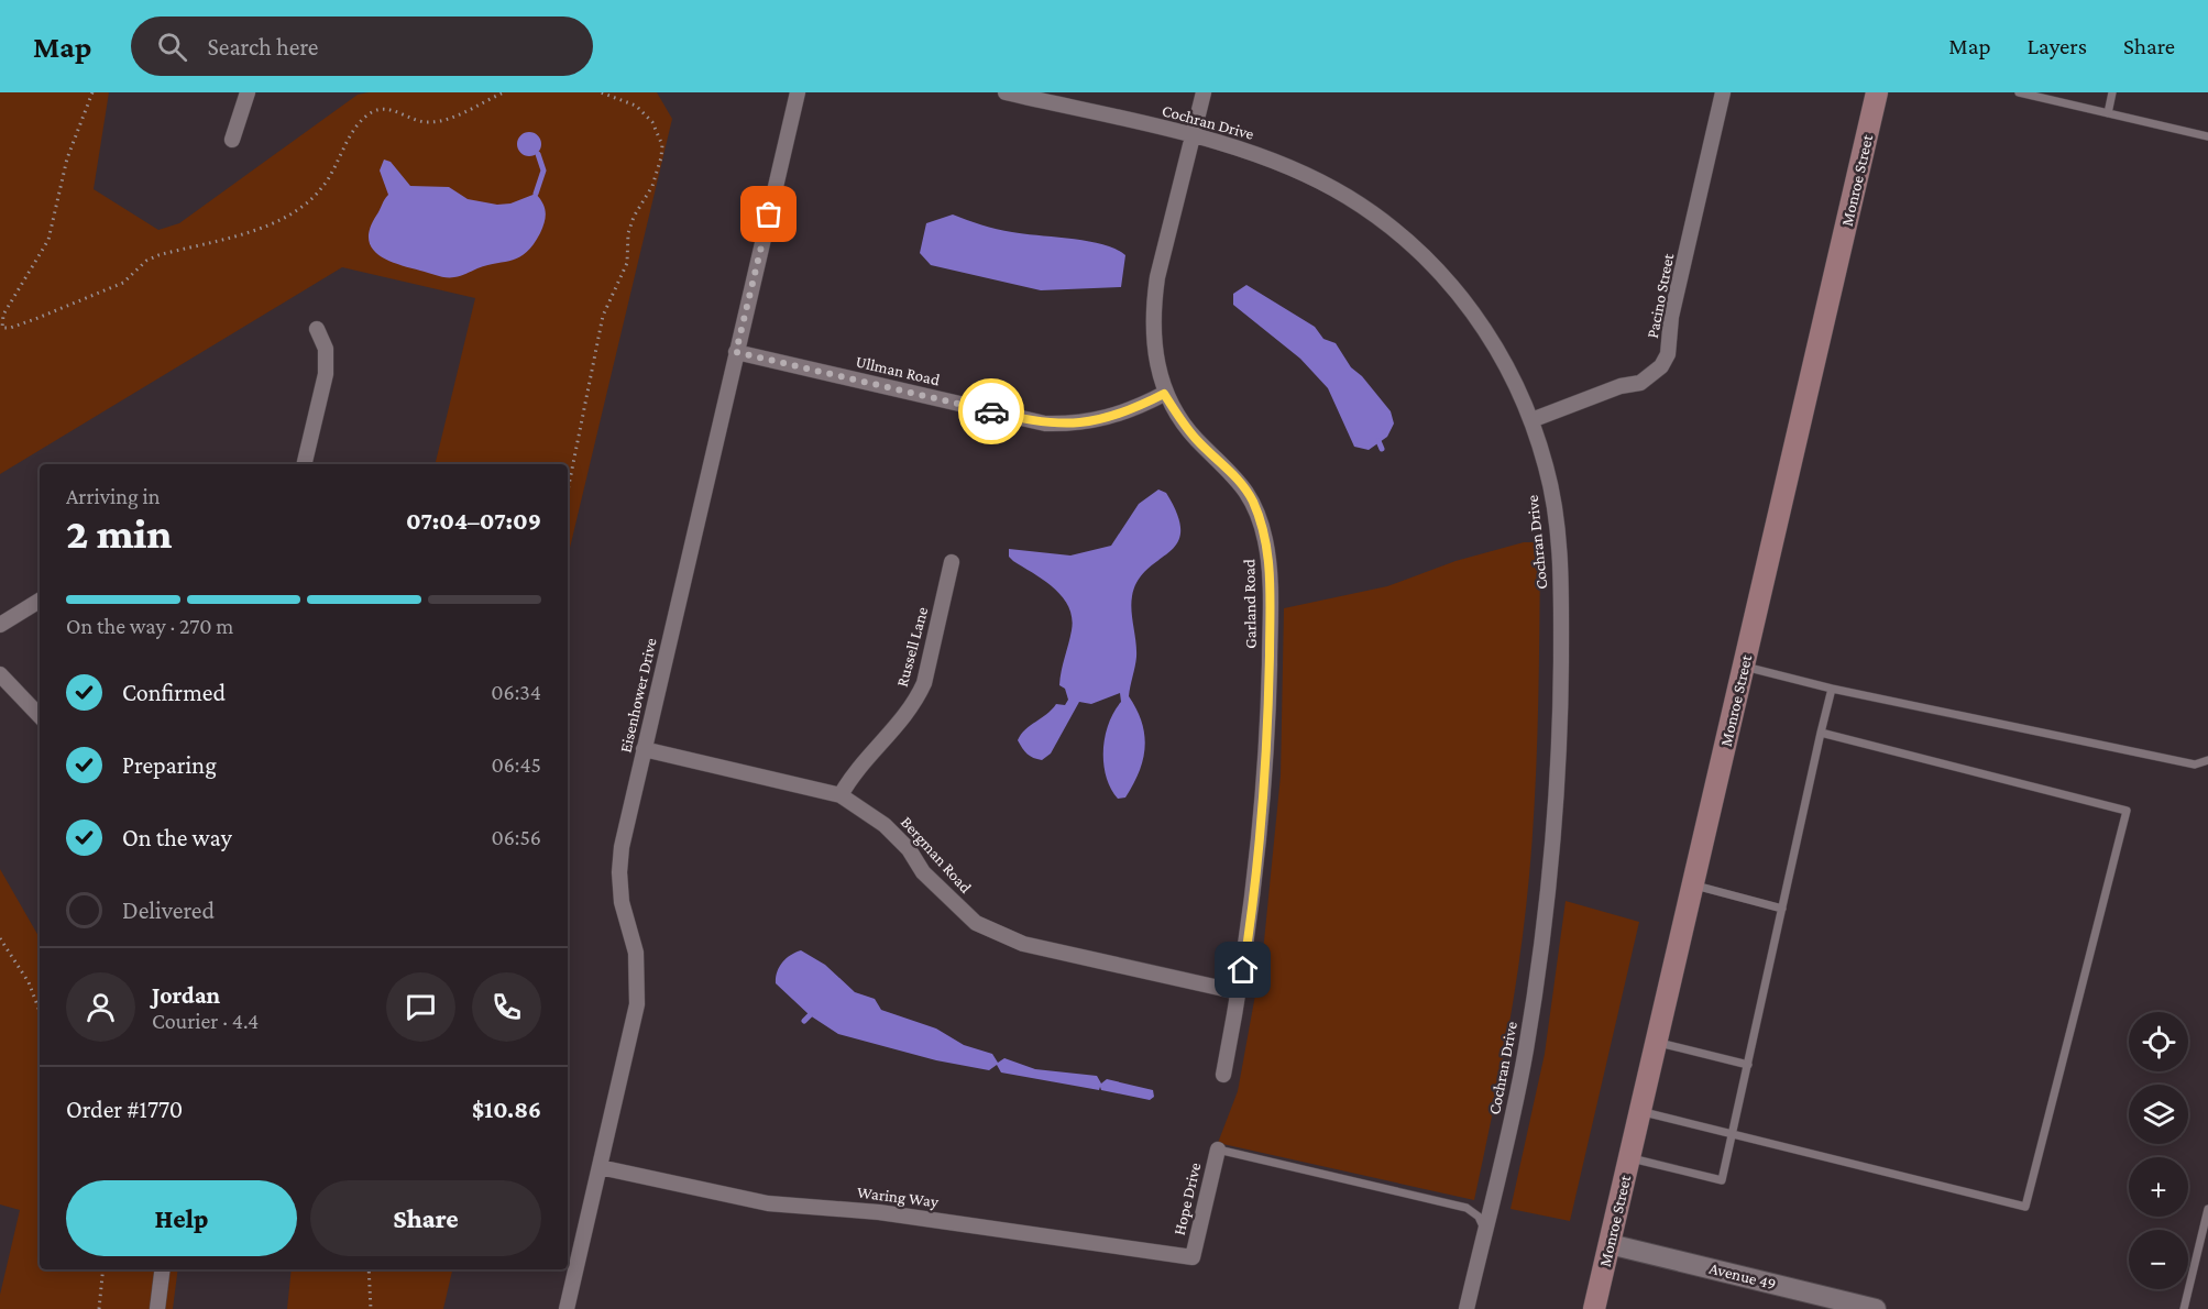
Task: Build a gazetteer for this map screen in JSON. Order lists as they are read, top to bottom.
{
  "streets": {
    "main road": ["Monroe Street"],
    "street": [
      "Cochran Drive",
      "Pacino Street",
      "Ullman Road",
      "Garland Road",
      "Russell Lane",
      "Eisenhower Drive",
      "Bergman Road",
      "Waring Way",
      "Hope Drive",
      "Avenue 49"
    ]
  },
  "crossings": [
    ["Cochran Drive", "Pacino Street"],
    ["Cochran Drive", "Garland Road"],
    ["Monroe Street", "Avenue 49"],
    ["Ullman Road", "Garland Road"],
    ["Ullman Road", "Eisenhower Drive"],
    ["Garland Road", "Bergman Road"],
    ["Russell Lane", "Bergman Road"],
    ["Eisenhower Drive", "Bergman Road"],
    ["Eisenhower Drive", "Waring Way"],
    ["Waring Way", "Hope Drive"]
  ],
  "page": {
    "header": "Map",
    "search": "Search here",
    "nav": ["Map", "Layers", "Share"],
    "heading": ["2 min", "Arriving in", "07:04–07:09"],
    "panel": [
      "Jordan",
      "Courier · 4.4",
      "Order #1770",
      "$10.86"
    ],
    "bar": "On the way · 270 m",
    "list": [
      ["Confirmed", "06:34"],
      ["Preparing", "06:45"],
      ["On the way", "06:56"],
      "Delivered"
    ],
    "map_buttons": ["+", "−"],
    "buttons": ["Help", "Share"]
  }
}
